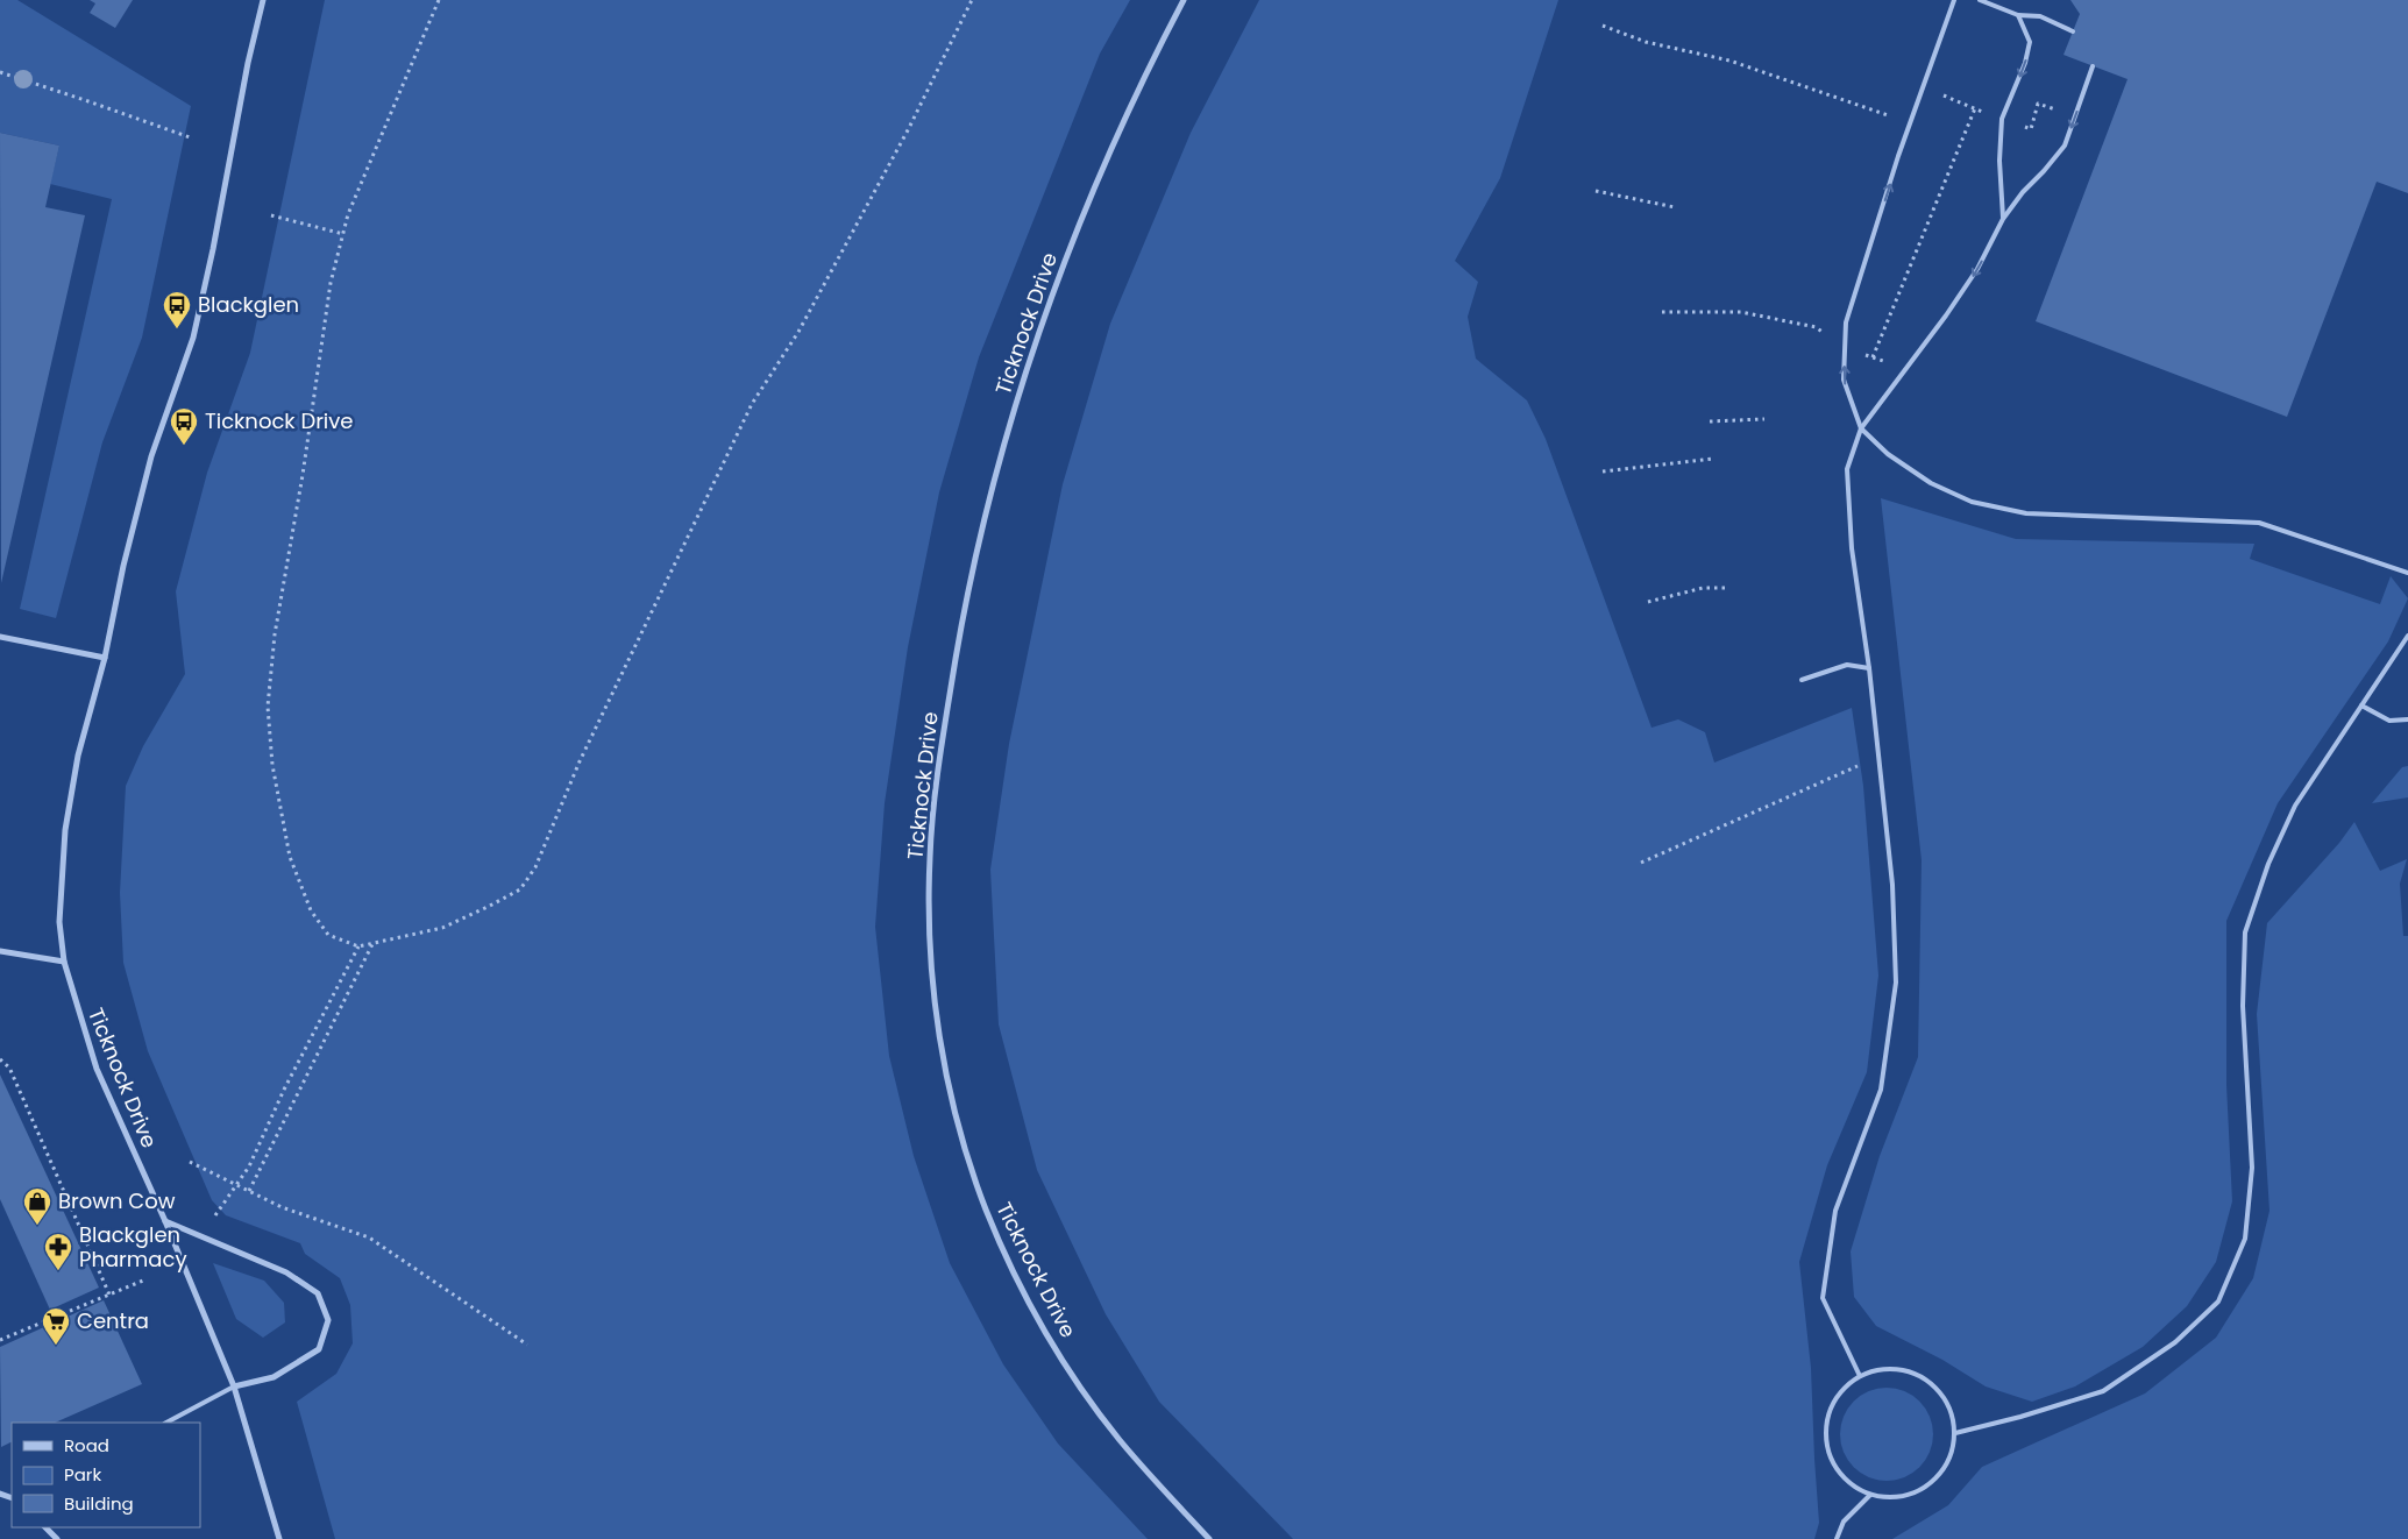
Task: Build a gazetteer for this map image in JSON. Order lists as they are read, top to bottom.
{
  "streets": {
    "street": ["Ticknock Drive"]
  },
  "places": {
    "bus stop": ["Blackglen", "Ticknock Drive"],
    "shop": ["Brown Cow"],
    "pharmacy": ["Blackglen Pharmacy"],
    "supermarket": ["Centra"]
  },
  "legend": ["Road", "Park", "Building"]
}
